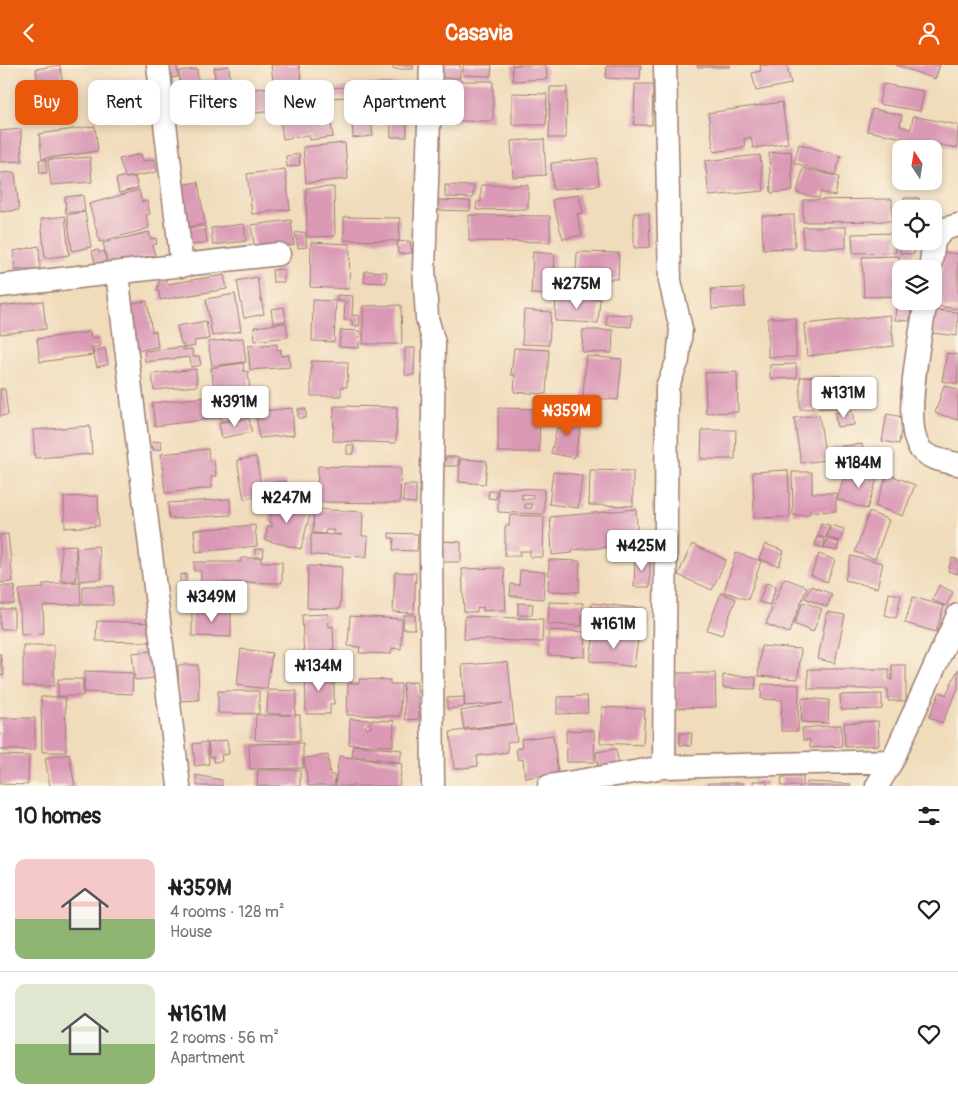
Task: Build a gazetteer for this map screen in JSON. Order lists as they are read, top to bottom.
{
  "north": "top",
  "page": {
    "header": "Casavia",
    "chip": [
      "Buy",
      "Rent",
      "Filters",
      "New",
      "Apartment"
    ],
    "price": [
      "₦275M",
      "₦131M",
      "₦391M",
      "₦359M",
      "₦184M",
      "₦247M",
      "₦425M",
      "₦349M",
      "₦161M",
      "₦134M"
    ],
    "heading": "10 homes",
    "list": [
      {
        "name": "₦359M",
        "note": "4 rooms · 128 m² · House"
      },
      {
        "name": "₦161M",
        "note": "2 rooms · 56 m² · Apartment"
      }
    ]
  }
}
